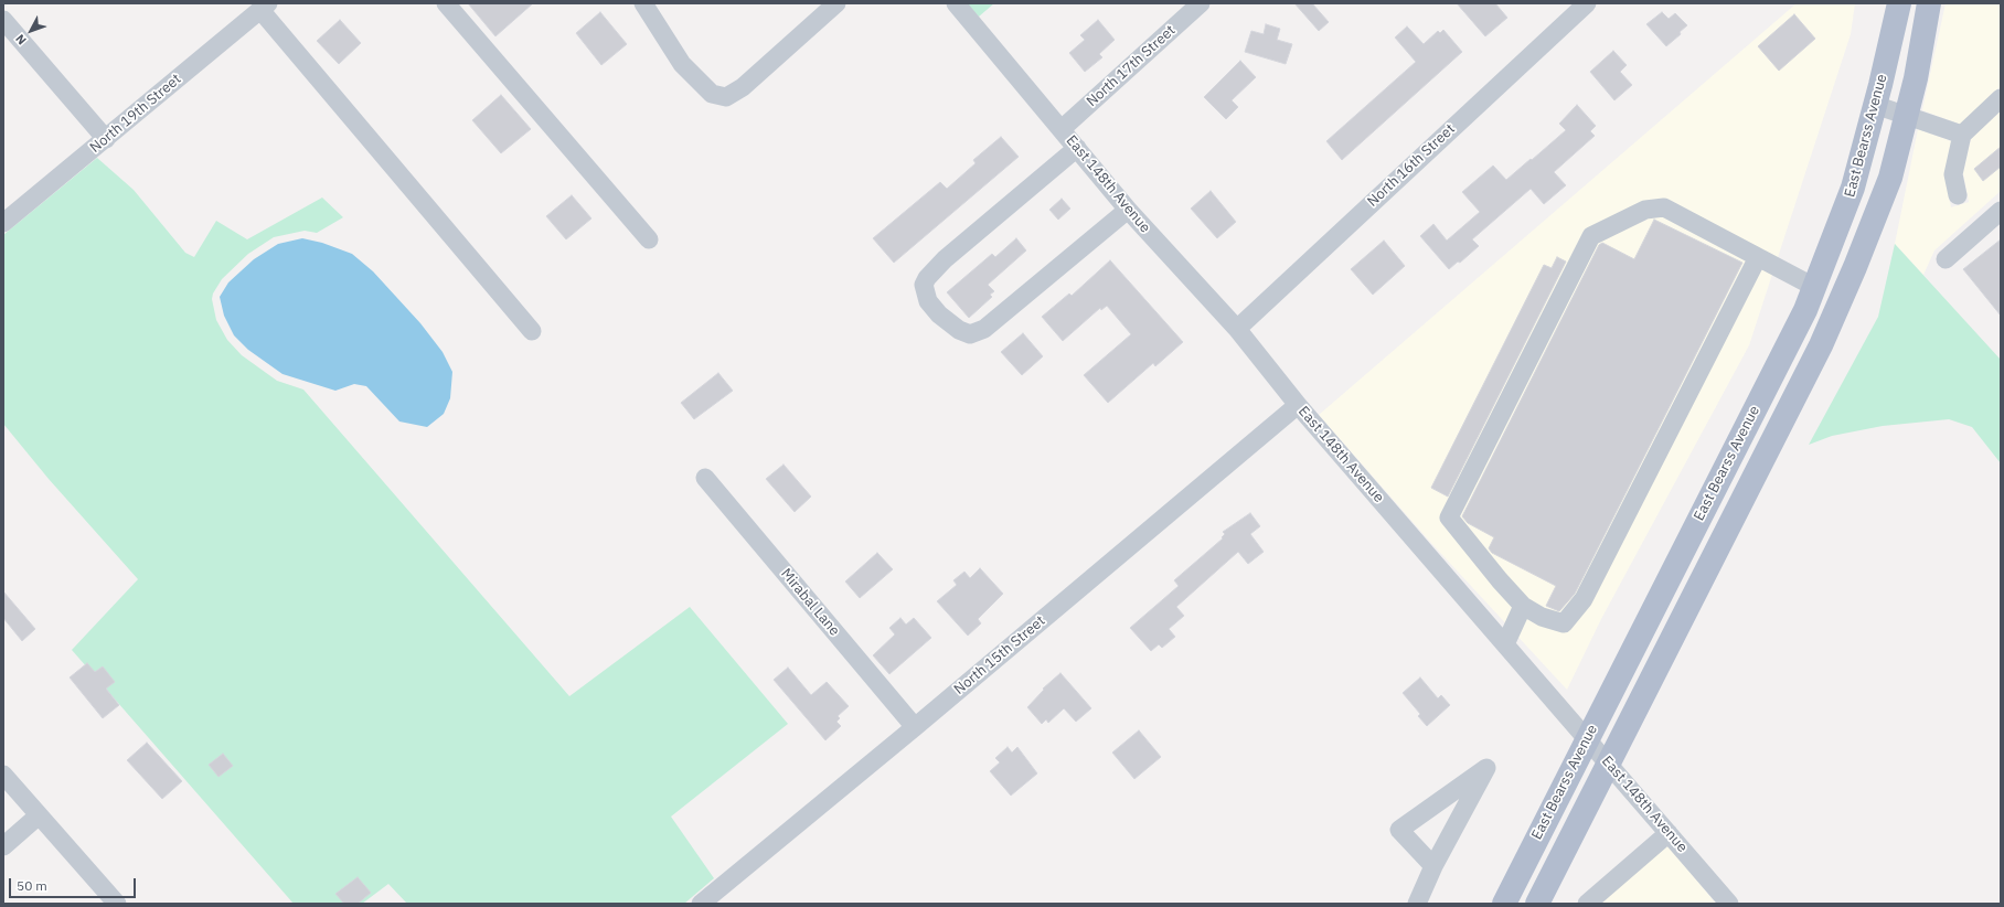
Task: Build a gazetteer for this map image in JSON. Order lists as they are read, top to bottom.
{
  "streets": {
    "main road": ["East Bearss Avenue"],
    "street": [
      "North 17th Street",
      "North 19th Street",
      "North 16th Street",
      "East 148th Avenue",
      "Mirabal Lane",
      "North 15th Street"
    ]
  },
  "crossings": [
    ["North 17th Street", "East 148th Avenue"],
    ["East Bearss Avenue", "East 148th Avenue"],
    ["North 16th Street", "East 148th Avenue"],
    ["East 148th Avenue", "North 15th Street"],
    ["Mirabal Lane", "North 15th Street"]
  ],
  "scale_bar": "50 m",
  "north": "bottom left"
}
